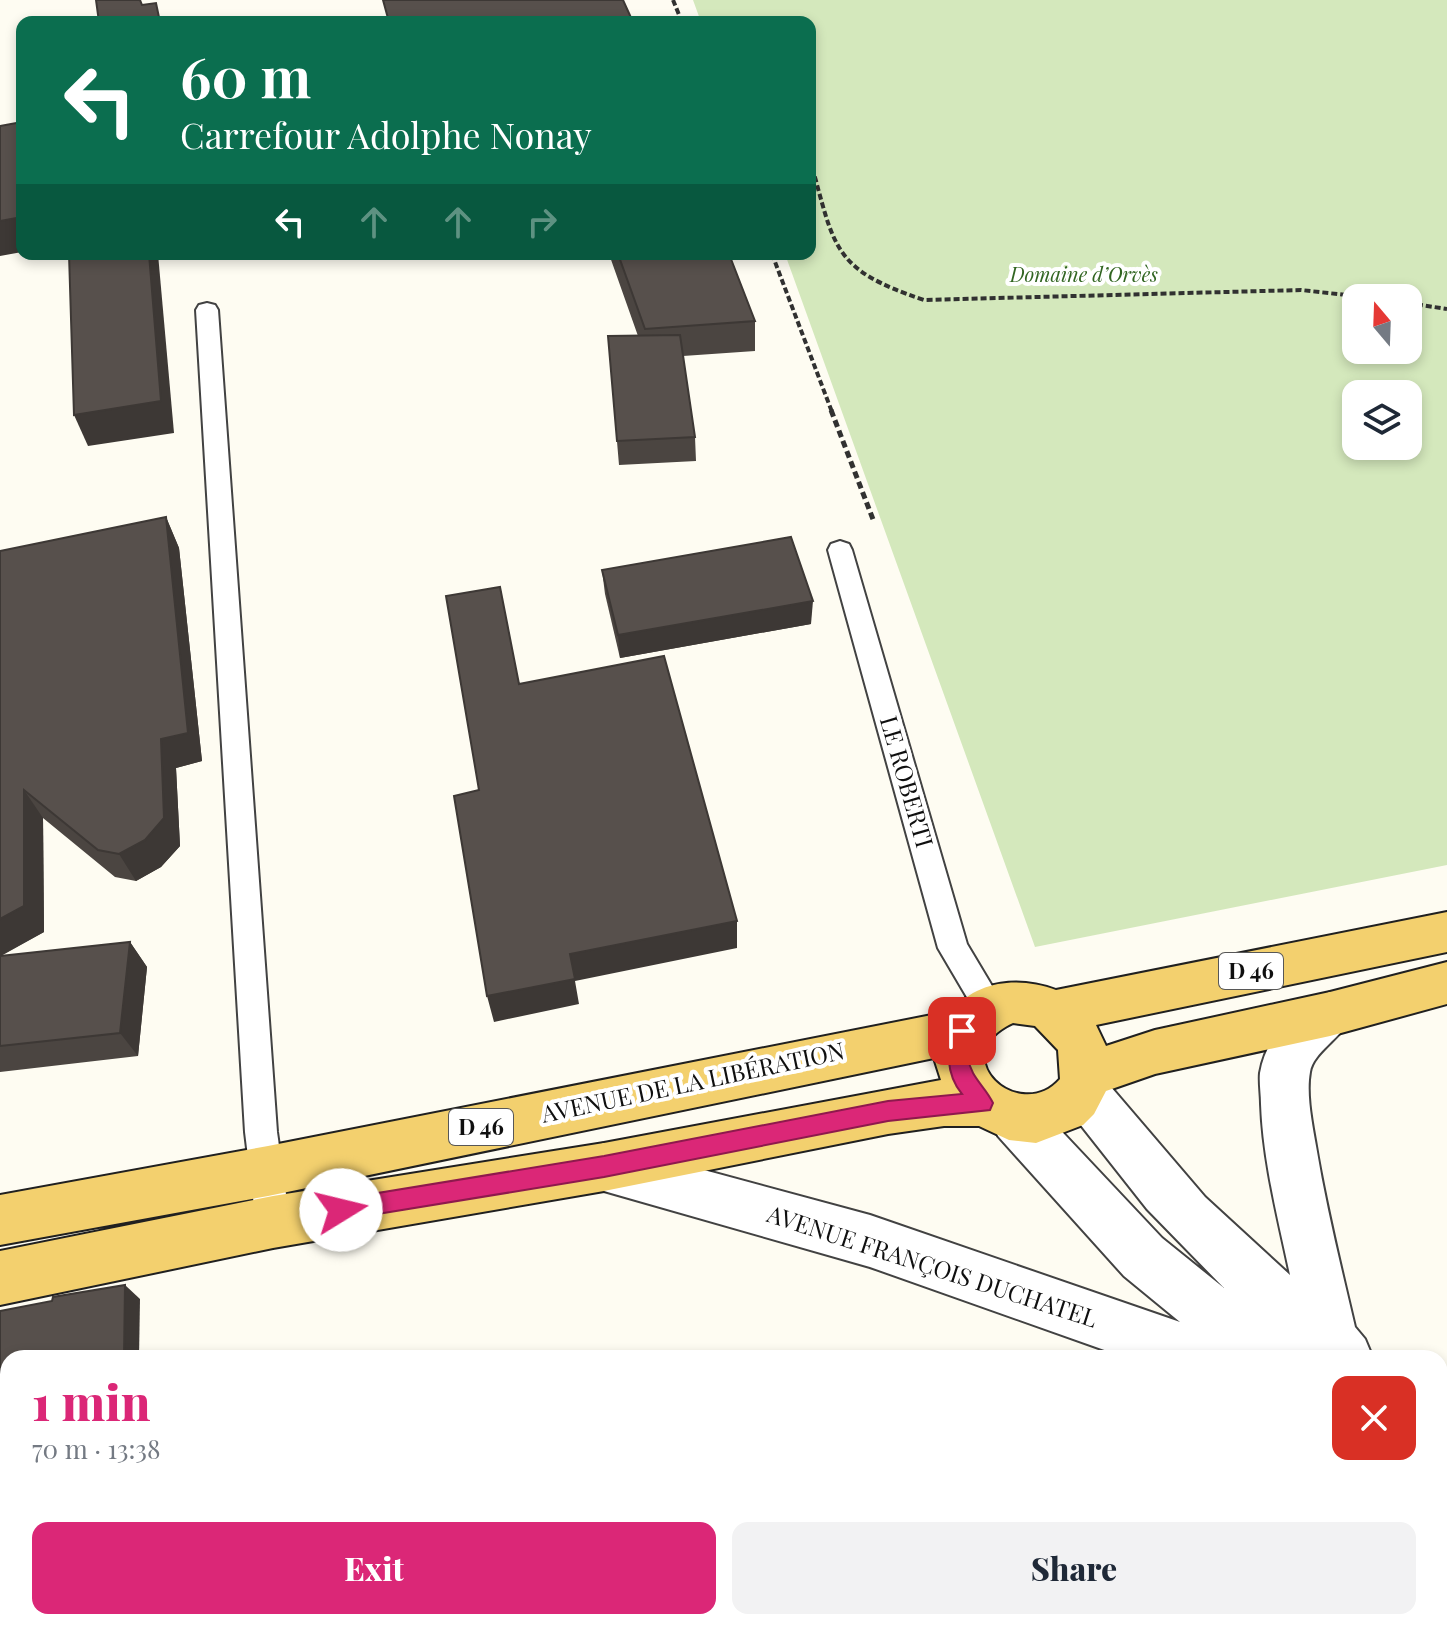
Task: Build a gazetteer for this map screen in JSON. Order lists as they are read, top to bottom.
{
  "streets": {
    "main road": ["D 46", "AVENUE DE LA LIBÉRATION"],
    "street": ["AVENUE FRANÇOIS DUCHATEL"],
    "lane": ["LE ROBERTI"]
  },
  "crossings": [
    ["LE ROBERTI", "D 46"],
    ["LE ROBERTI", "AVENUE DE LA LIBÉRATION"],
    ["D 46", "AVENUE DE LA LIBÉRATION"]
  ],
  "parks": ["Domaine d’Orvès"],
  "north": "top",
  "page": {
    "turn": ["60 m", "Carrefour Adolphe Nonay"],
    "heading": ["1 min", "70 m · 13:38"],
    "buttons": ["Exit", "Share"]
  }
}
